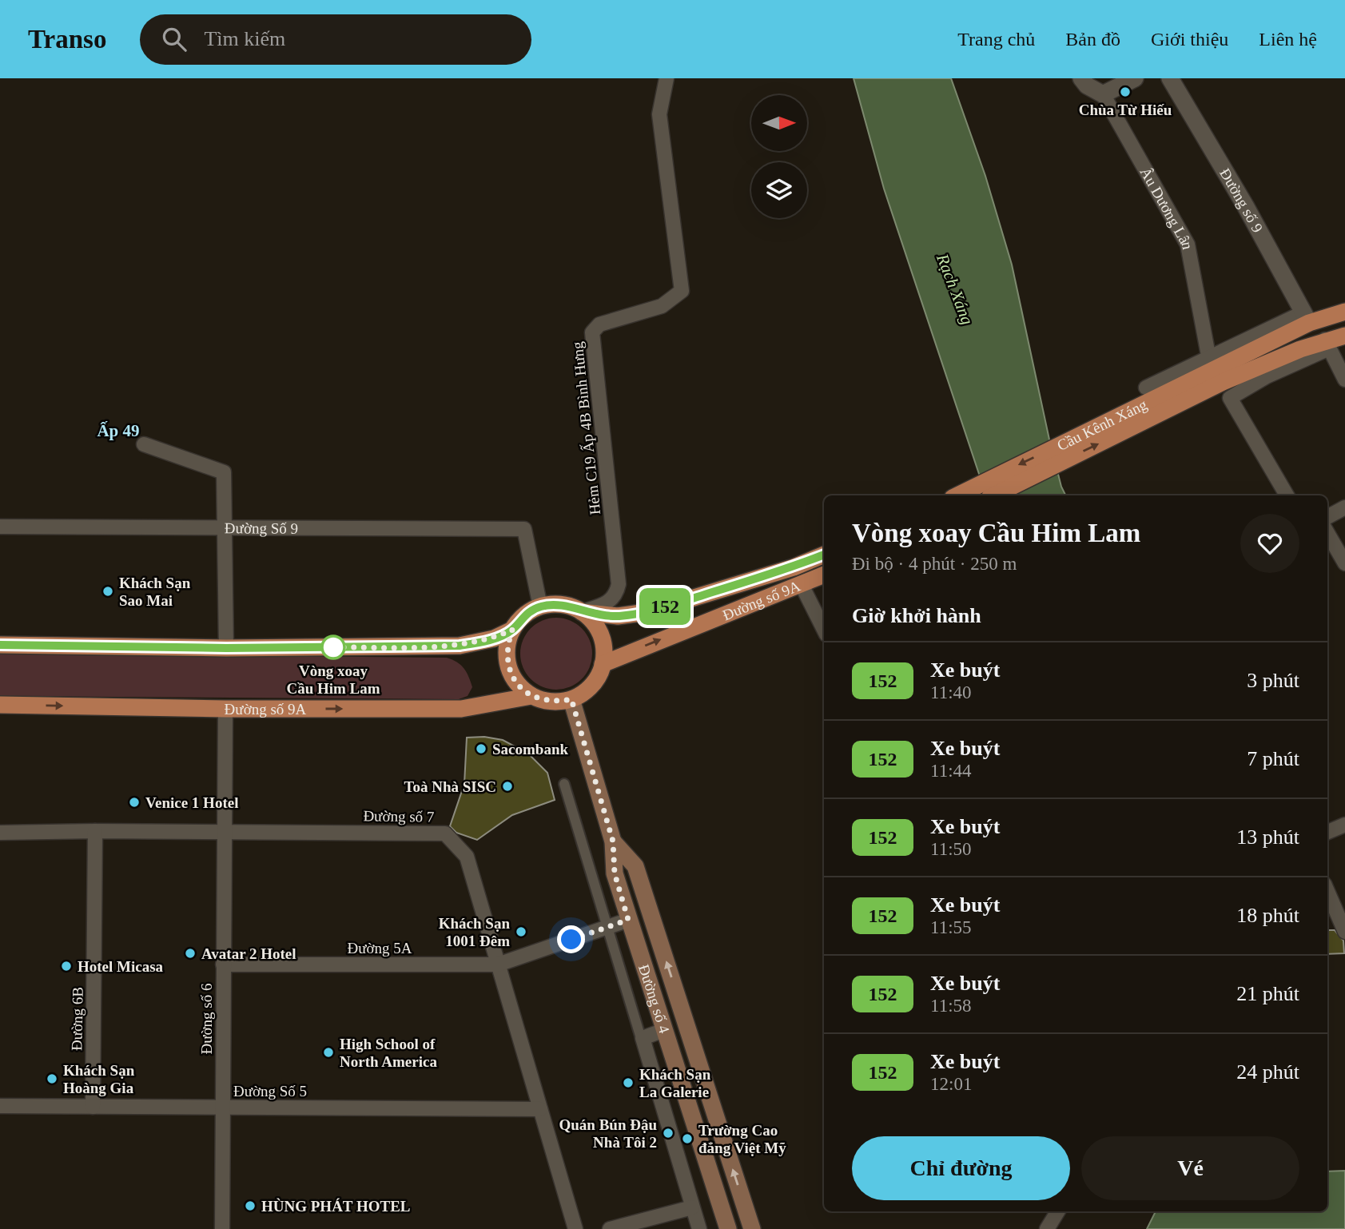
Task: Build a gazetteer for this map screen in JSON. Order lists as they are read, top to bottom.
{
  "streets": {
    "main road": ["Cầu Kênh Xáng", "Đường số 9A", "Đường số 4"],
    "street": [
      "Đường số 9",
      "Âu Dương Lân",
      "Hẻm C19 Ấp 4B Bình Hưng",
      "Đường Số 9",
      "Đường số 7",
      "Đường 5A",
      "Đường 6B",
      "Đường số 6",
      "Đường Số 5"
    ]
  },
  "crossings": [
    ["Hẻm C19 Ấp 4B Bình Hưng", "Đường Số 9"],
    ["Hẻm C19 Ấp 4B Bình Hưng", "Đường số 9A"],
    ["Hẻm C19 Ấp 4B Bình Hưng", "Đường số 4"],
    ["Đường Số 9", "Đường số 9A"],
    ["Đường Số 9", "Đường số 4"],
    ["Đường số 9A", "Đường số 4"],
    ["Đường số 9A", "Đường số 6"],
    ["Đường số 7", "Đường 5A"],
    ["Đường số 7", "Đường 6B"],
    ["Đường số 7", "Đường số 6"],
    ["Đường số 7", "Đường Số 5"],
    ["Đường 5A", "Đường số 4"],
    ["Đường 5A", "Đường số 6"],
    ["Đường 6B", "Đường Số 5"],
    ["Đường số 6", "Đường Số 5"]
  ],
  "districts": ["Ấp 49"],
  "water": ["Rạch Xáng"],
  "places": [
    "Chùa Từ Hiếu",
    "Khách Sạn Sao Mai",
    "Vòng xoay Cầu Him Lam",
    "Sacombank",
    "Toà Nhà SISC",
    "Venice 1 Hotel",
    "Khách Sạn 1001 Đêm",
    "Avatar 2 Hotel",
    "Hotel Micasa",
    "High School of North America",
    "Khách Sạn Hoàng Gia",
    "Khách Sạn La Galerie",
    "Quán Bún Đậu Nhà Tôi 2",
    "Trường Cao đẳng Việt Mỹ",
    "HÙNG PHÁT HOTEL"
  ],
  "lines": ["bus line 152"],
  "north": "right",
  "page": {
    "header": "Transo",
    "search": "Tìm kiếm",
    "nav": [
      "Trang chủ",
      "Bản đồ",
      "Giới thiệu",
      "Liên hệ"
    ],
    "on_map": "152",
    "heading": [
      ["Vòng xoay Cầu Him Lam", "Đi bộ · 4 phút · 250 m"],
      "Giờ khởi hành"
    ],
    "list": [
      {
        "mark": "152",
        "name": "Xe buýt",
        "note": "11:40",
        "value": "3 phút"
      },
      {
        "mark": "152",
        "name": "Xe buýt",
        "note": "11:44",
        "value": "7 phút"
      },
      {
        "mark": "152",
        "name": "Xe buýt",
        "note": "11:50",
        "value": "13 phút"
      },
      {
        "mark": "152",
        "name": "Xe buýt",
        "note": "11:55",
        "value": "18 phút"
      },
      {
        "mark": "152",
        "name": "Xe buýt",
        "note": "11:58",
        "value": "21 phút"
      },
      {
        "mark": "152",
        "name": "Xe buýt",
        "note": "12:01",
        "value": "24 phút"
      }
    ],
    "buttons": ["Chỉ đường", "Vé"]
  }
}
